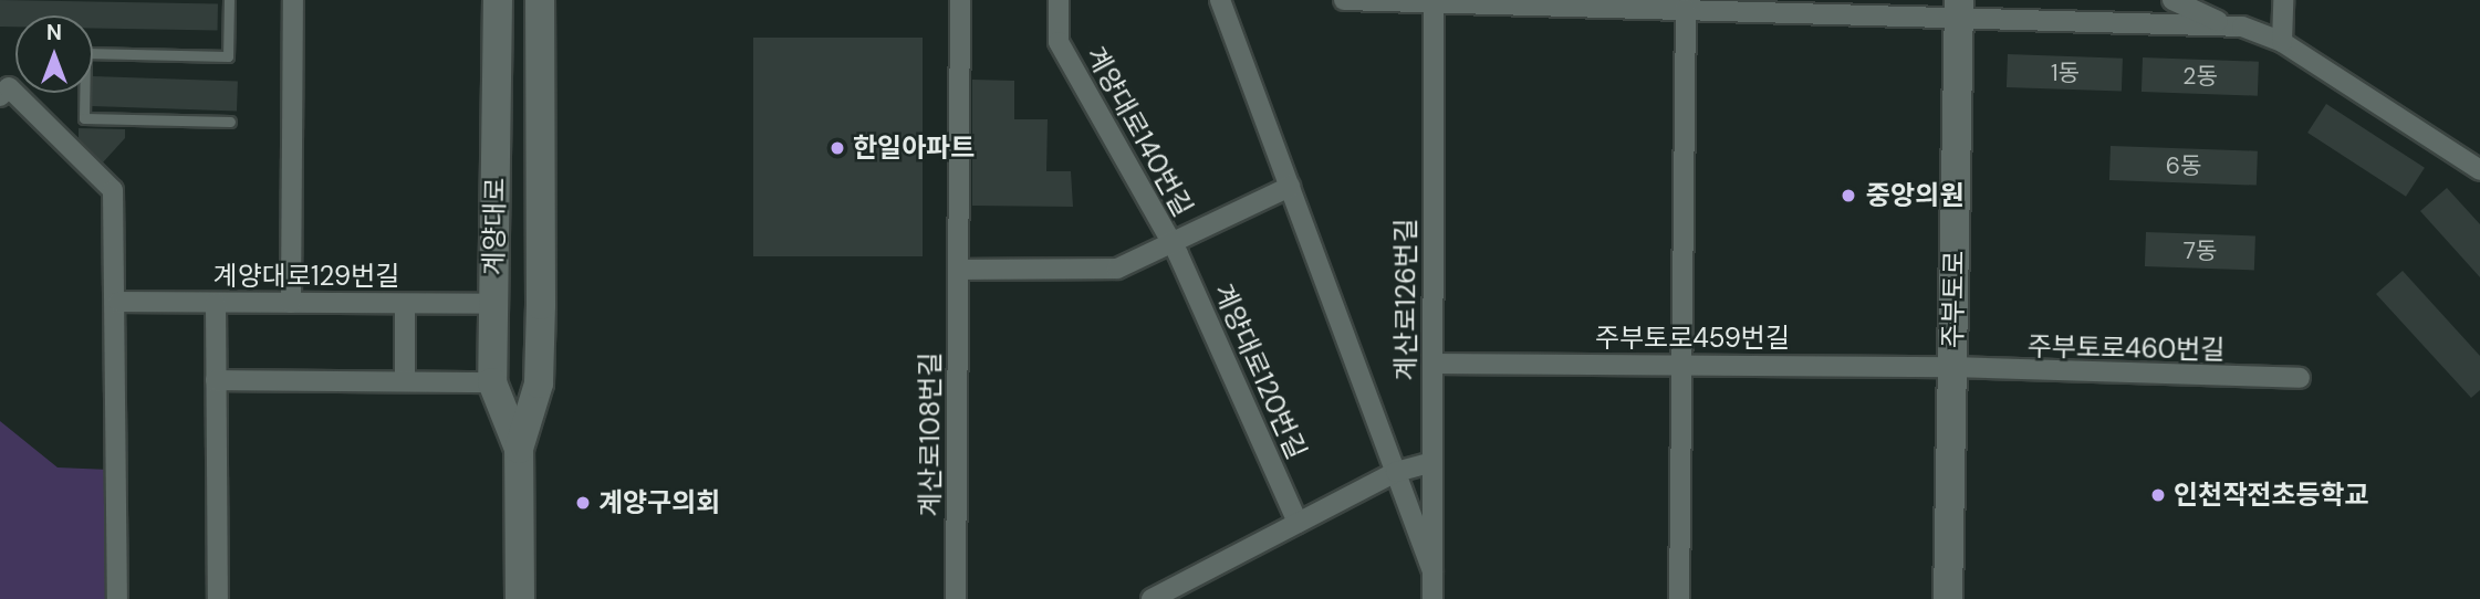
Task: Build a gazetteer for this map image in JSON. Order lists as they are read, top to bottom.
{
  "streets": {
    "main road": ["계양대로", "주부토로"],
    "street": [
      "계양대로140번길",
      "계양대로129번길",
      "계산로126번길",
      "주부토로459번길",
      "주부토로460번길",
      "계양대로120번길",
      "계산로108번길"
    ]
  },
  "crossings": [
    ["계양대로140번길", "계양대로120번길"],
    ["계양대로", "계양대로129번길"],
    ["계산로126번길", "주부토로459번길"],
    ["주부토로", "주부토로459번길"],
    ["주부토로", "주부토로460번길"],
    ["주부토로459번길", "주부토로460번길"]
  ],
  "places": [
    "한일아파트",
    "중앙의원",
    "인천작전초등학교",
    "계양구의회"
  ],
  "house_numbers": [
    "1동",
    "2동",
    "6동",
    "7동"
  ],
  "north": "top"
}
